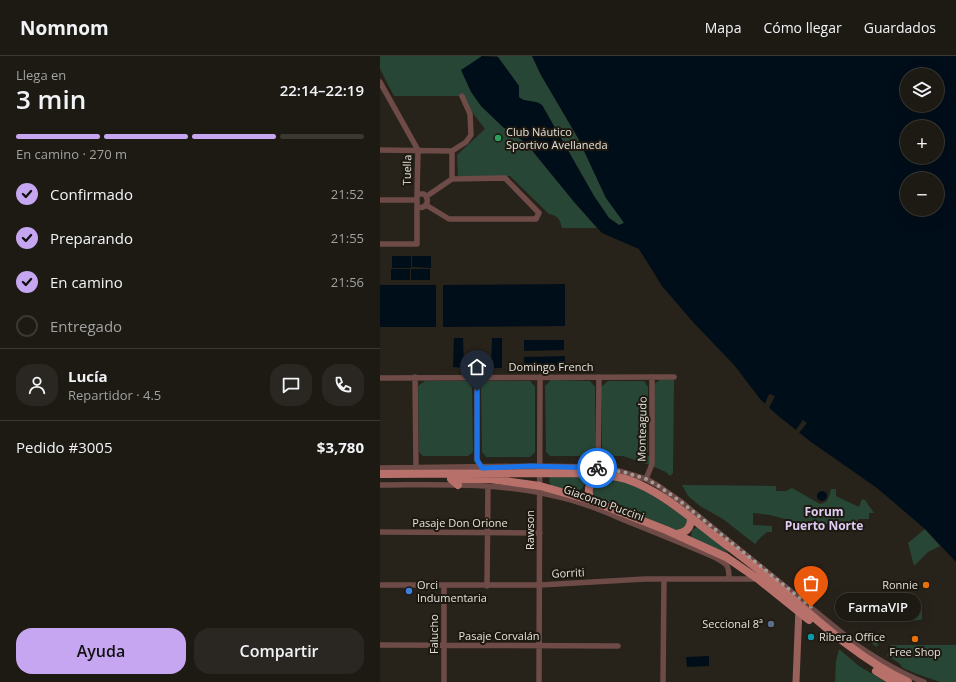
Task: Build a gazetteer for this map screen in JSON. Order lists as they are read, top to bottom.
{
  "streets": {
    "street": [
      "Tuella",
      "Domingo French",
      "Monteagudo",
      "Giacomo Puccini",
      "Pasaje Don Orione",
      "Rawson",
      "Gorriti",
      "Falucho",
      "Pasaje Corvalán"
    ]
  },
  "crossings": [
    ["Domingo French", "Monteagudo"],
    ["Domingo French", "Rawson"],
    ["Giacomo Puccini", "Gorriti"],
    ["Pasaje Don Orione", "Rawson"],
    ["Rawson", "Gorriti"],
    ["Rawson", "Pasaje Corvalán"],
    ["Gorriti", "Falucho"],
    ["Falucho", "Pasaje Corvalán"]
  ],
  "districts": ["Forum Puerto Norte"],
  "places": [
    "Club Náutico Sportivo Avellaneda",
    "Ronnie",
    "Orci Indumentaria",
    "FarmaVIP",
    "Seccional 8ª",
    "Ribera Office",
    "Free Shop"
  ],
  "page": {
    "header": "Nomnom",
    "nav": ["Mapa", "Cómo llegar", "Guardados"],
    "heading": ["3 min", "Llega en", "22:14–22:19"],
    "panel": [
      "Lucía",
      "Repartidor · 4.5",
      "Pedido #3005",
      "$3,780"
    ],
    "map_buttons": ["+", "−"],
    "bar": "En camino · 270 m",
    "list": [
      ["Confirmado", "21:52"],
      ["Preparando", "21:55"],
      ["En camino", "21:56"],
      "Entregado"
    ],
    "bubble": "FarmaVIP",
    "buttons": ["Ayuda", "Compartir"]
  }
}
